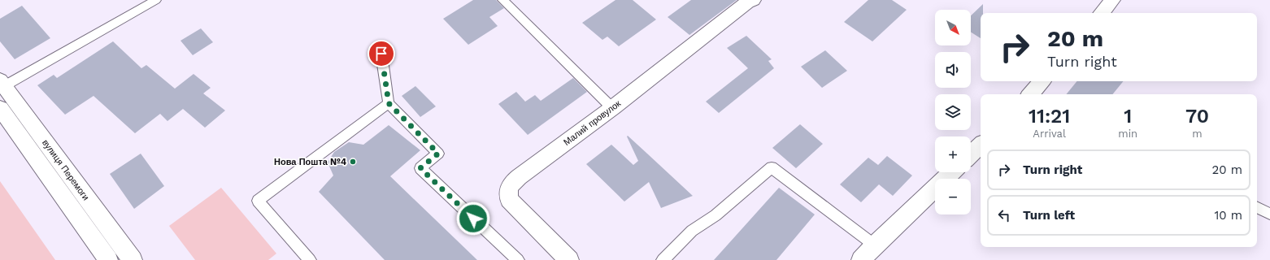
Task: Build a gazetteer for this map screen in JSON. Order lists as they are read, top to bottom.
{
  "streets": {
    "street": ["Малий провулок", "вулиця Перемоги"]
  },
  "places": ["Нова Пошта №4"],
  "north": "bottom right",
  "page": {
    "map_buttons": ["+", "−"],
    "turn": ["20 m", "Turn right"],
    "eta": [
      "11:21",
      "Arrival",
      "1",
      "min",
      "70",
      "m"
    ],
    "list": [
      {
        "name": "Turn right",
        "value": "20 m"
      },
      {
        "name": "Turn left",
        "value": "10 m"
      }
    ]
  }
}
